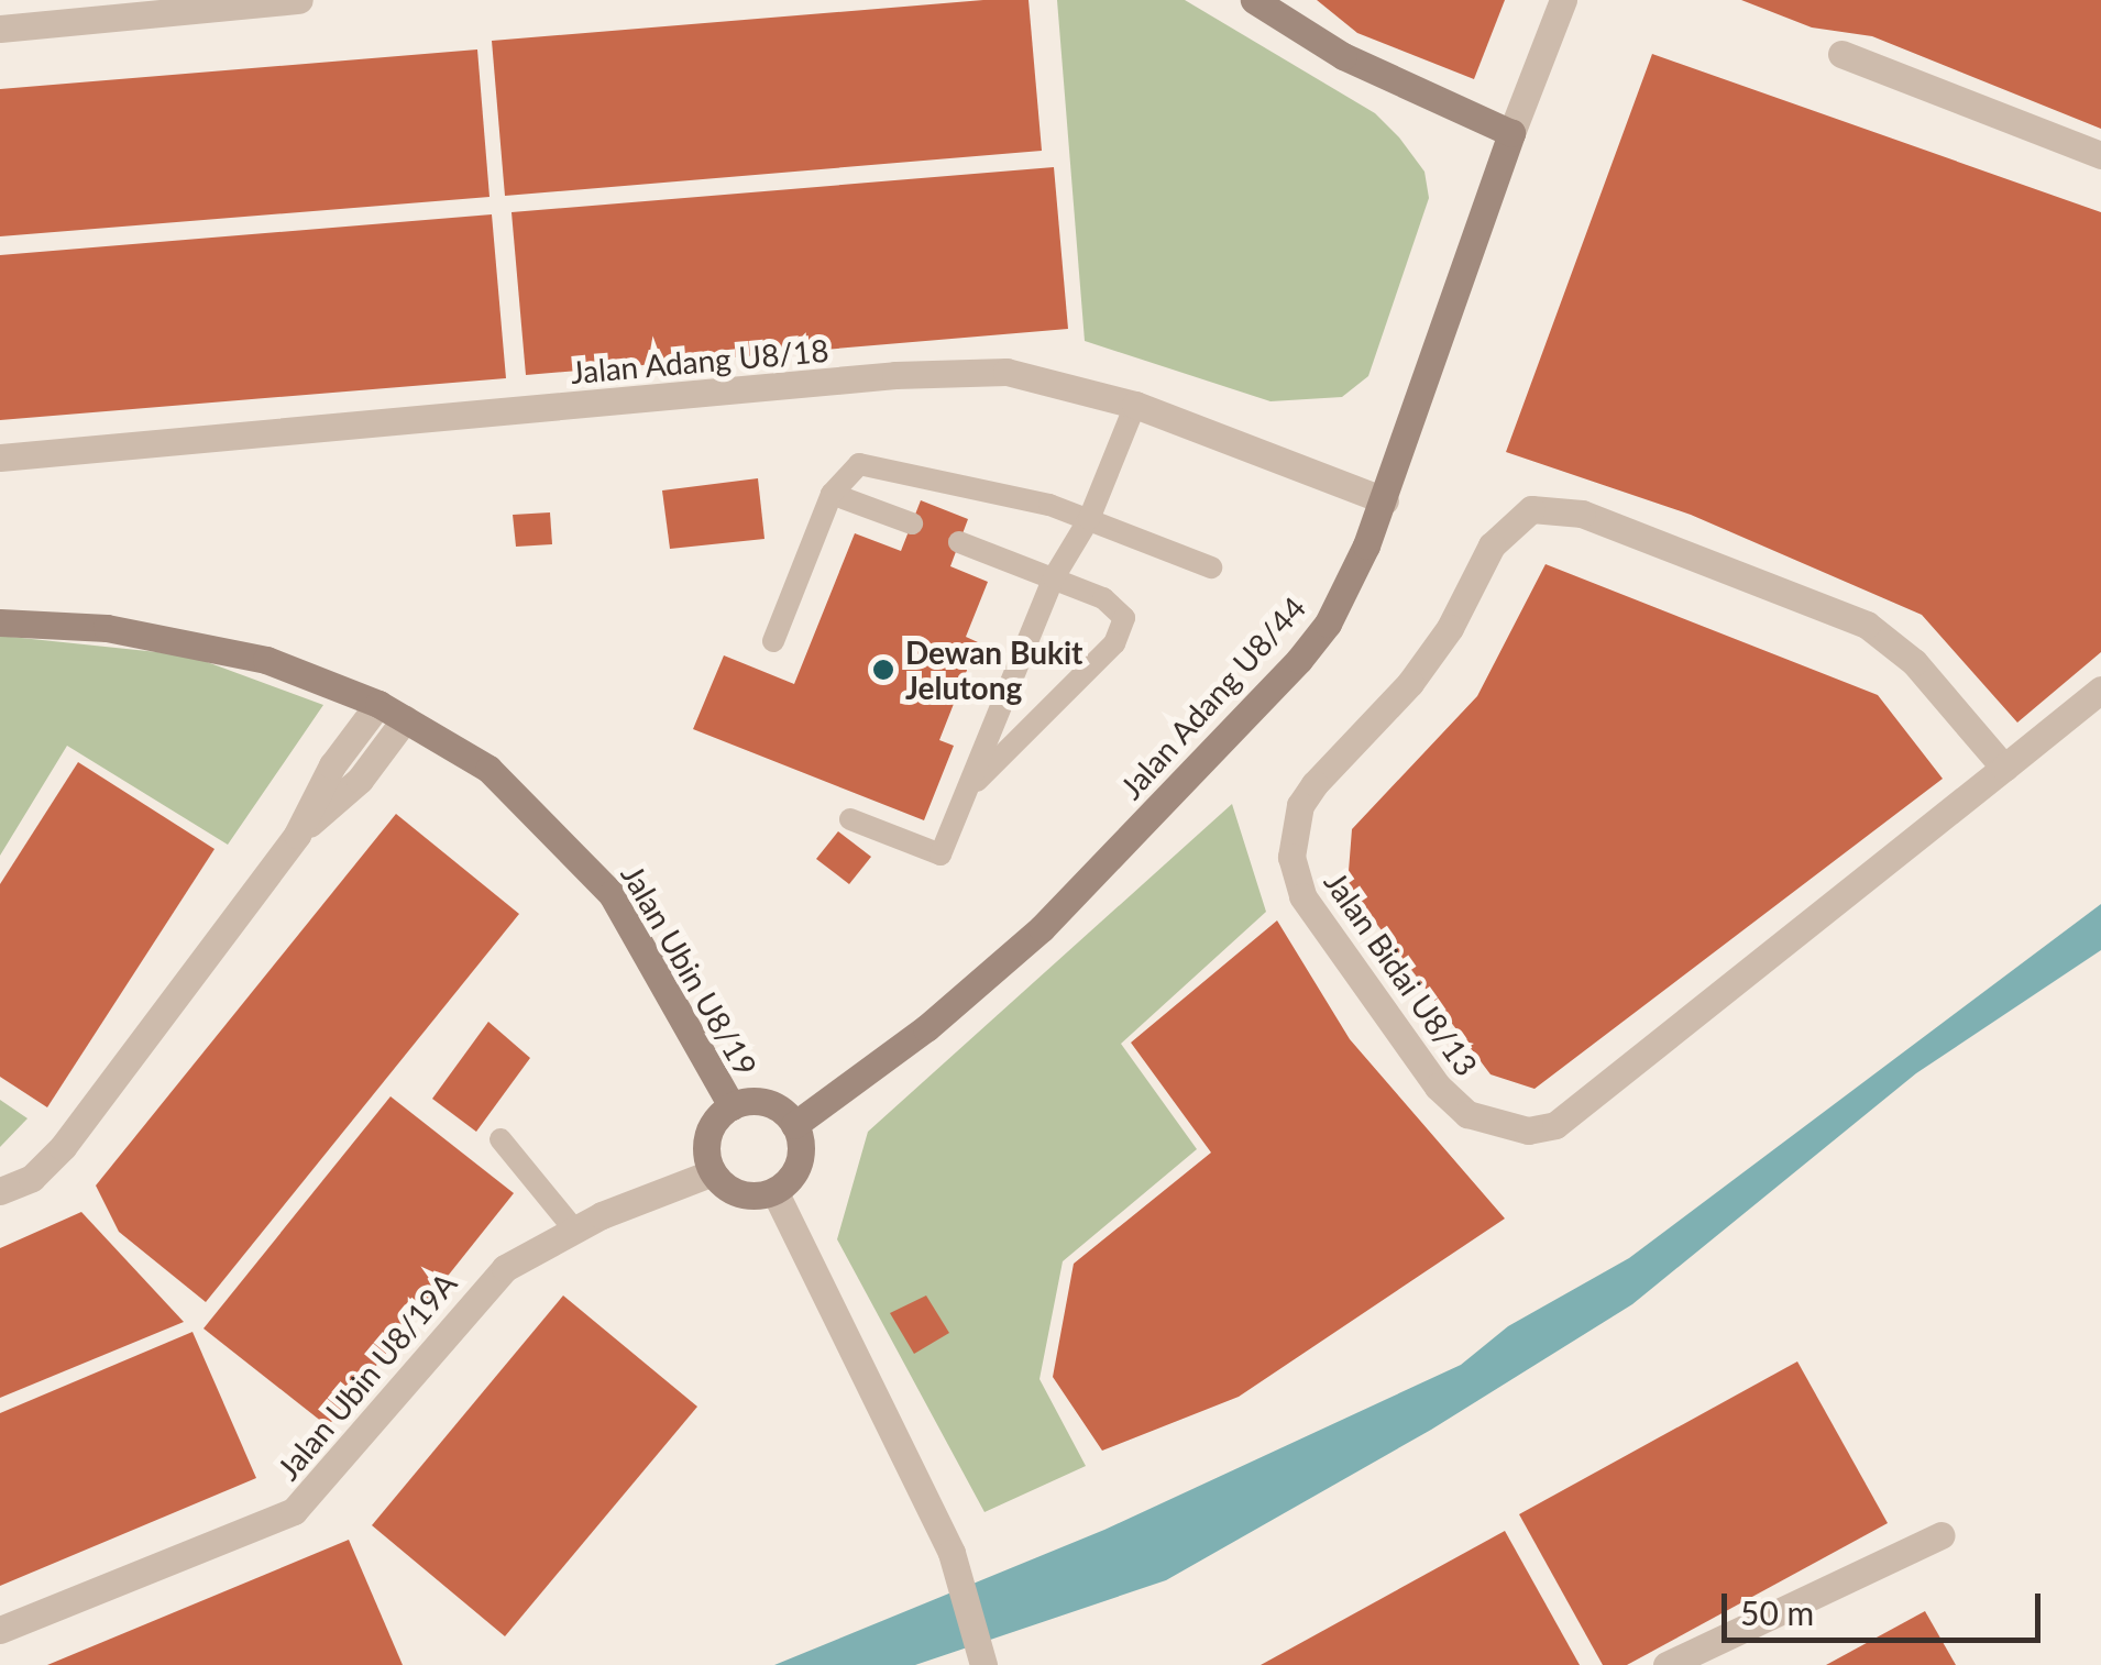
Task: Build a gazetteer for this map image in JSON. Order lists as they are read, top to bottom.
{
  "streets": {
    "street": [
      "Jalan Adang U8/18",
      "Jalan Adang U8/44",
      "Jalan Ubin U8/19",
      "Jalan Bidai U8/13",
      "Jalan Ubin U8/19A"
    ]
  },
  "crossings": [
    ["Jalan Adang U8/18", "Jalan Adang U8/44"],
    ["Jalan Adang U8/44", "Jalan Ubin U8/19"],
    ["Jalan Adang U8/44", "Jalan Ubin U8/19A"],
    ["Jalan Ubin U8/19", "Jalan Ubin U8/19A"]
  ],
  "places": ["Dewan Bukit Jelutong"],
  "scale_bar": "50 m"
}
